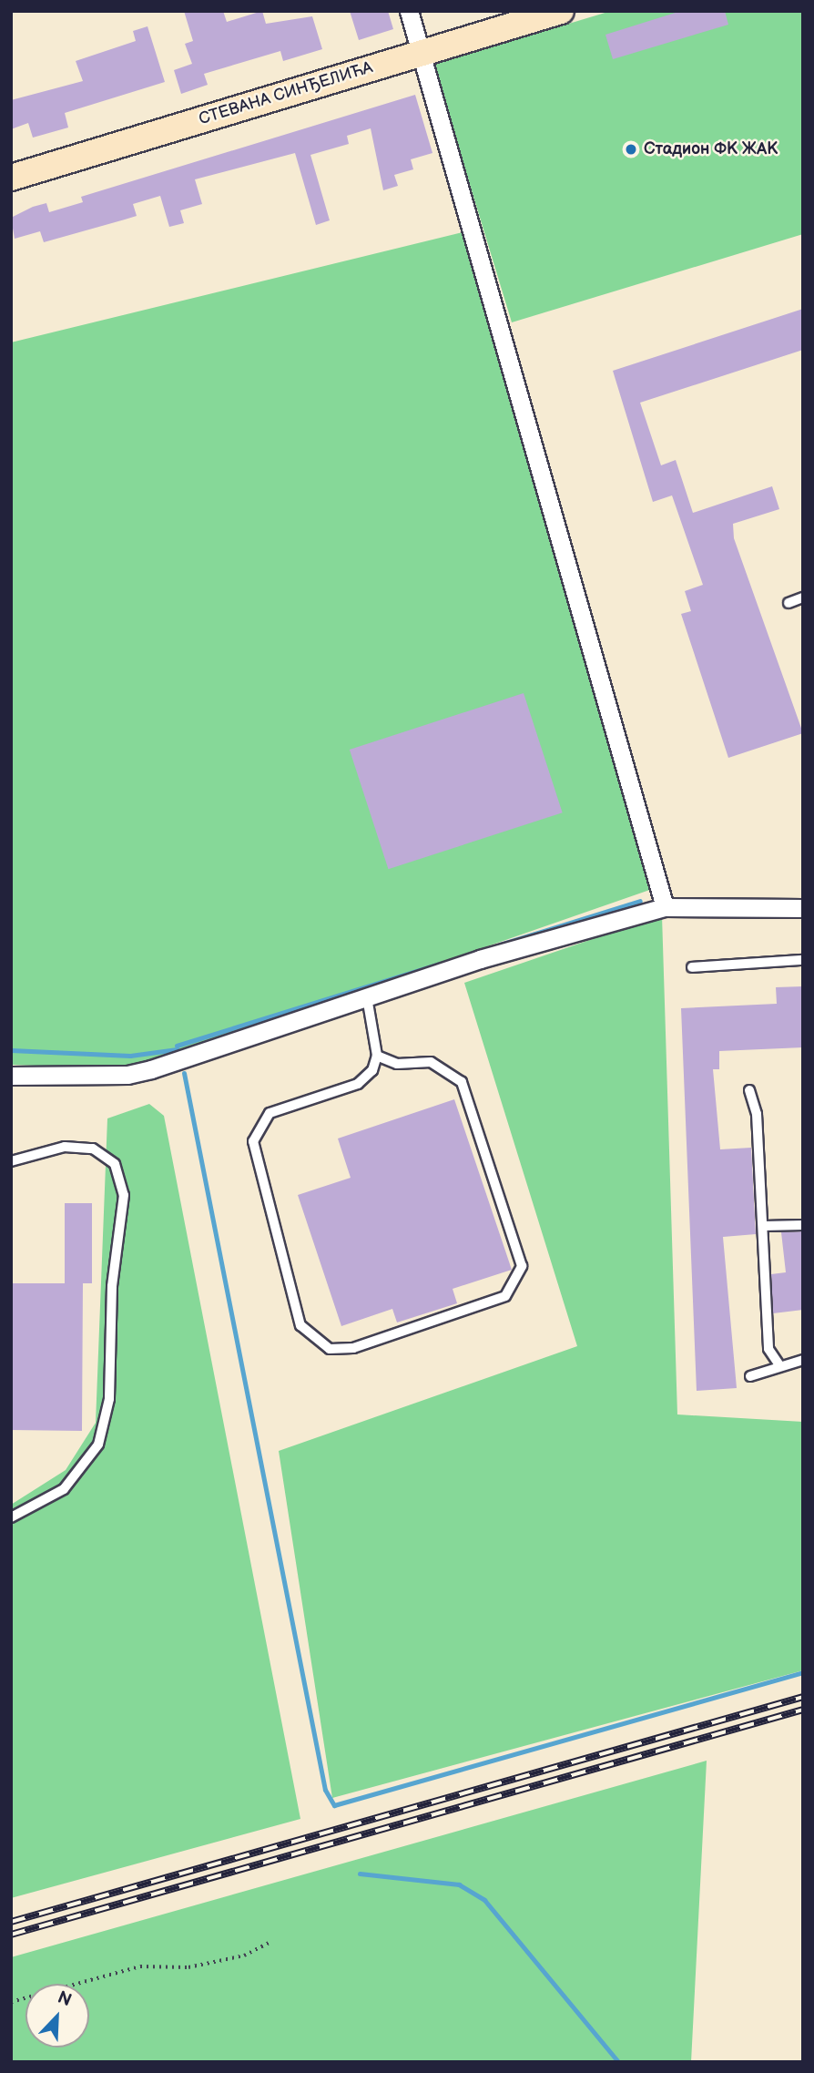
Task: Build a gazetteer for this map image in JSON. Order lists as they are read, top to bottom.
{
  "streets": {
    "street": ["СТЕВАНА СИНЂЕЛИЋА"]
  },
  "places": ["Стадион ФК ЖАК"],
  "north": "top right"
}
